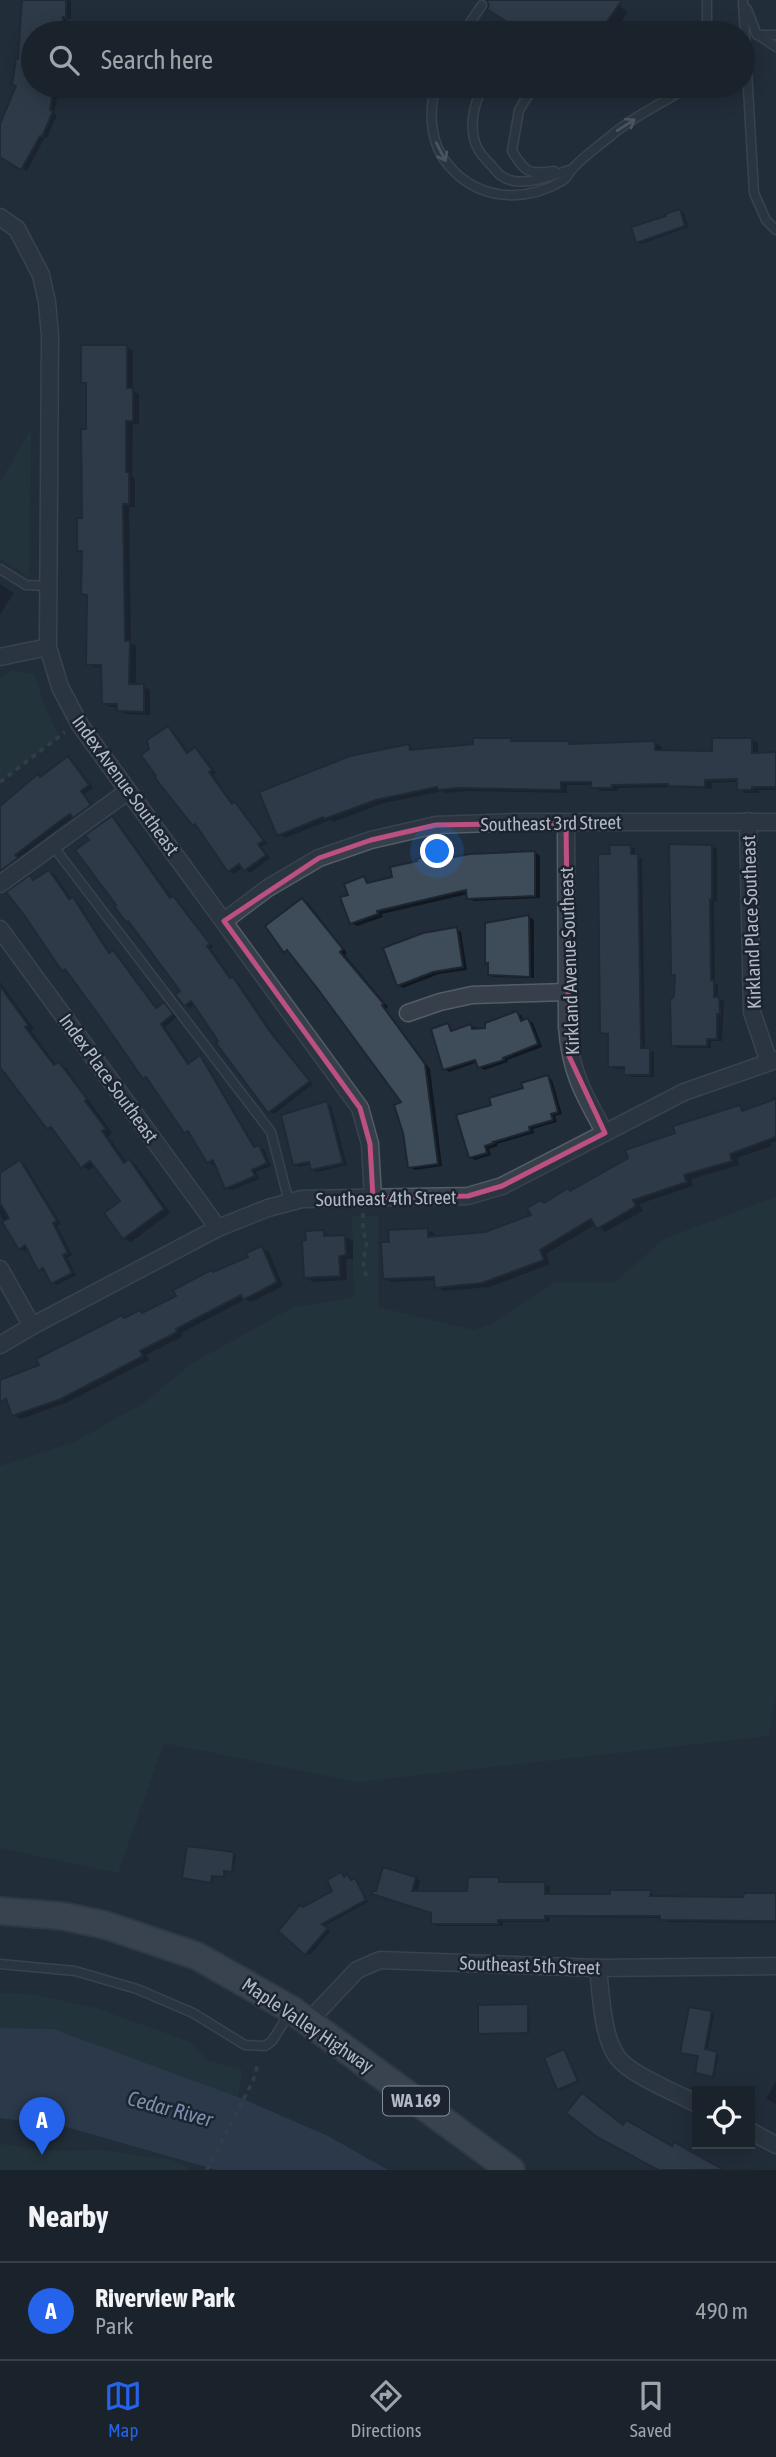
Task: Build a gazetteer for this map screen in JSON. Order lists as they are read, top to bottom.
{
  "streets": {
    "main road": ["Maple Valley Highway", "WA 169"],
    "street": [
      "Index Avenue Southeast",
      "Southeast 3rd Street",
      "Kirkland Place Southeast",
      "Kirkland Avenue Southeast",
      "Index Place Southeast",
      "Southeast 4th Street",
      "Southeast 5th Street"
    ]
  },
  "crossings": [
    ["Index Avenue Southeast", "Southeast 3rd Street"],
    ["Index Avenue Southeast", "Southeast 4th Street"],
    ["Southeast 3rd Street", "Kirkland Place Southeast"],
    ["Southeast 3rd Street", "Kirkland Avenue Southeast"],
    ["Kirkland Place Southeast", "Southeast 4th Street"],
    ["Kirkland Avenue Southeast", "Southeast 4th Street"],
    ["Index Place Southeast", "Southeast 4th Street"],
    ["Southeast 5th Street", "Maple Valley Highway"]
  ],
  "water": ["Cedar River"],
  "page": {
    "search": "Search here",
    "pins": "A",
    "heading": "Nearby",
    "list": [
      {
        "mark": "A",
        "name": "Riverview Park",
        "note": "Park",
        "value": "490 m"
      }
    ],
    "nav": ["Map", "Directions", "Saved"]
  }
}
